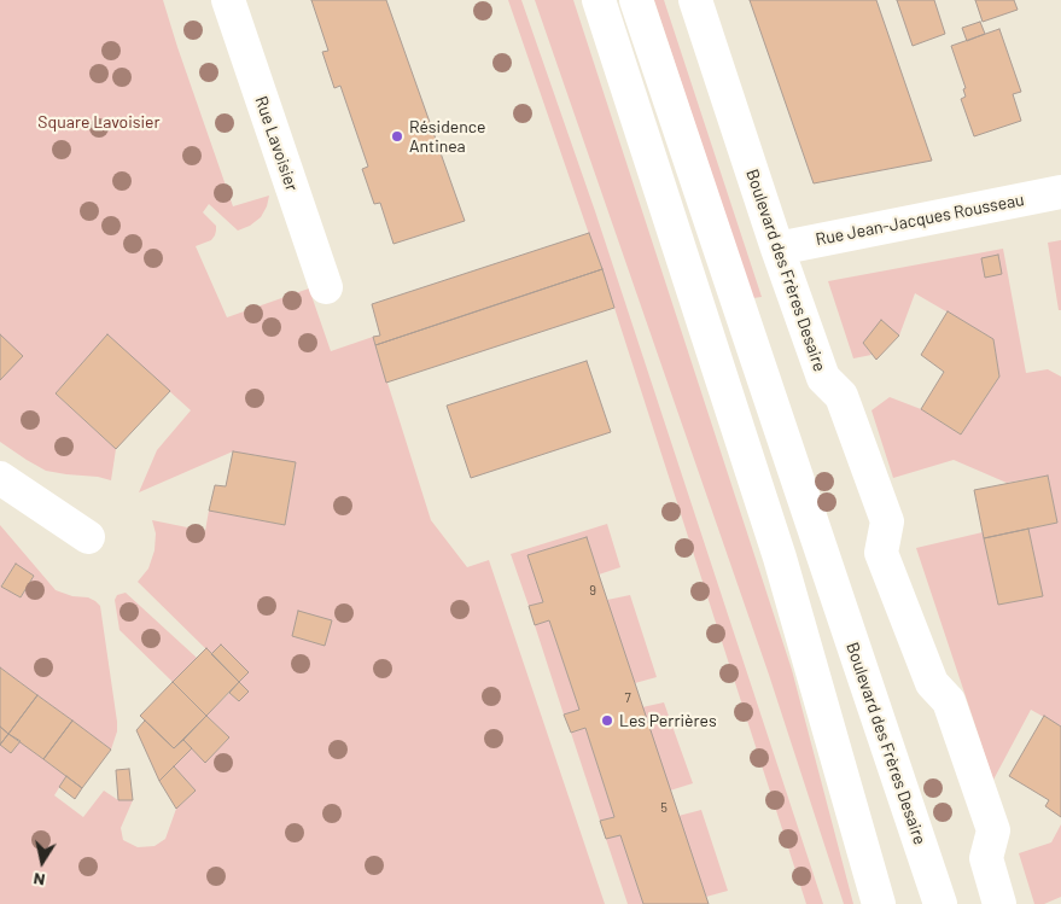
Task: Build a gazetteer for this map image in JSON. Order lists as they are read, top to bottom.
{
  "streets": {
    "main road": ["Rue Lavoisier", "Rue Jean-Jacques Rousseau", "Boulevard des Frères Desaire"]
  },
  "crossings": [
    ["Rue Jean-Jacques Rousseau", "Boulevard des Frères Desaire"]
  ],
  "parks": ["Square Lavoisier"],
  "places": ["Résidence Antinea", "Les Perrières"],
  "house_numbers": ["9", "7", "5"],
  "north": "bottom"
}
